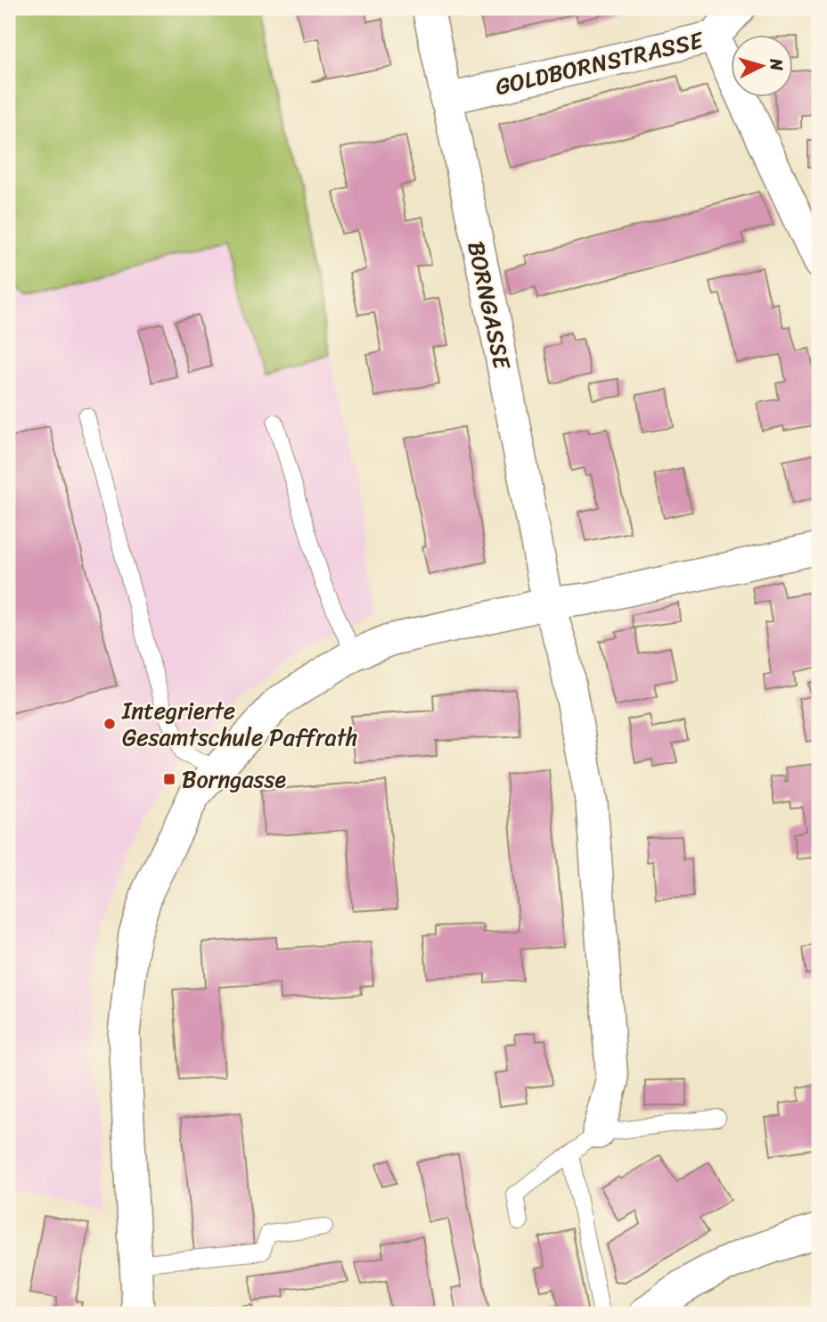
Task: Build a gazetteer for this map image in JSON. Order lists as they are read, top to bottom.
{
  "streets": {
    "street": ["GOLDBORNSTRASSE", "BORNGASSE"]
  },
  "crossings": [
    ["GOLDBORNSTRASSE", "BORNGASSE"]
  ],
  "places": {
    "other": ["Integrierte Gesamtschule Paffrath"],
    "transit": ["Borngasse"]
  },
  "north": "right"
}
